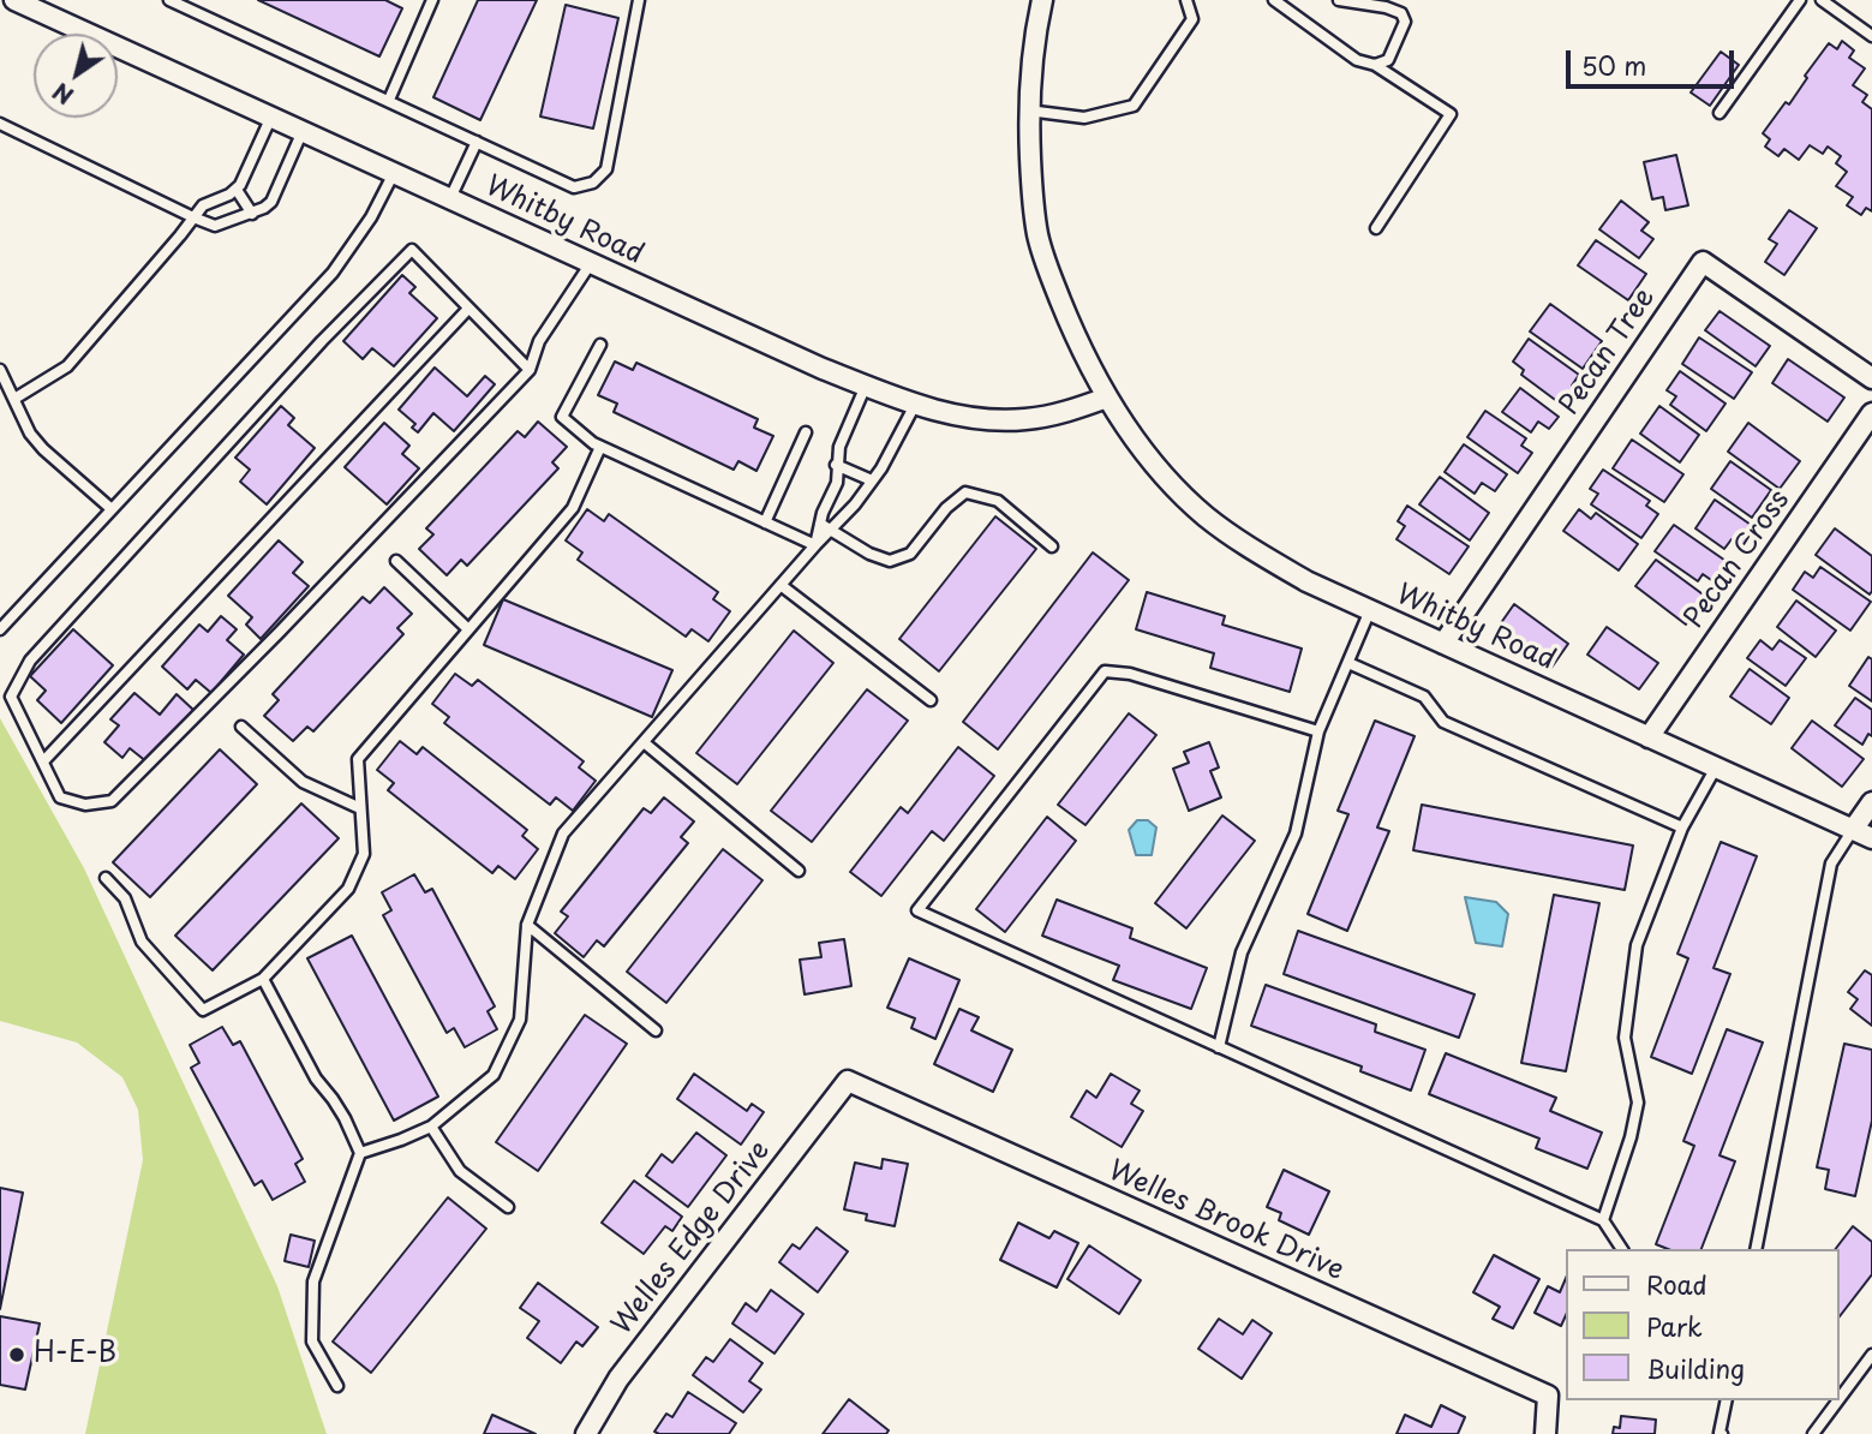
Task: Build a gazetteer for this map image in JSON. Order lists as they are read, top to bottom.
{
  "streets": {
    "street": [
      "Whitby Road",
      "Pecan Tree",
      "Pecan Cross",
      "Welles Brook Drive",
      "Welles Edge Drive"
    ]
  },
  "crossings": [
    ["Whitby Road", "Pecan Tree"],
    ["Whitby Road", "Pecan Cross"],
    ["Welles Brook Drive", "Welles Edge Drive"]
  ],
  "places": ["H-E-B"],
  "legend": ["Road", "Park", "Building"],
  "scale_bar": "50 m",
  "north": "bottom left"
}
